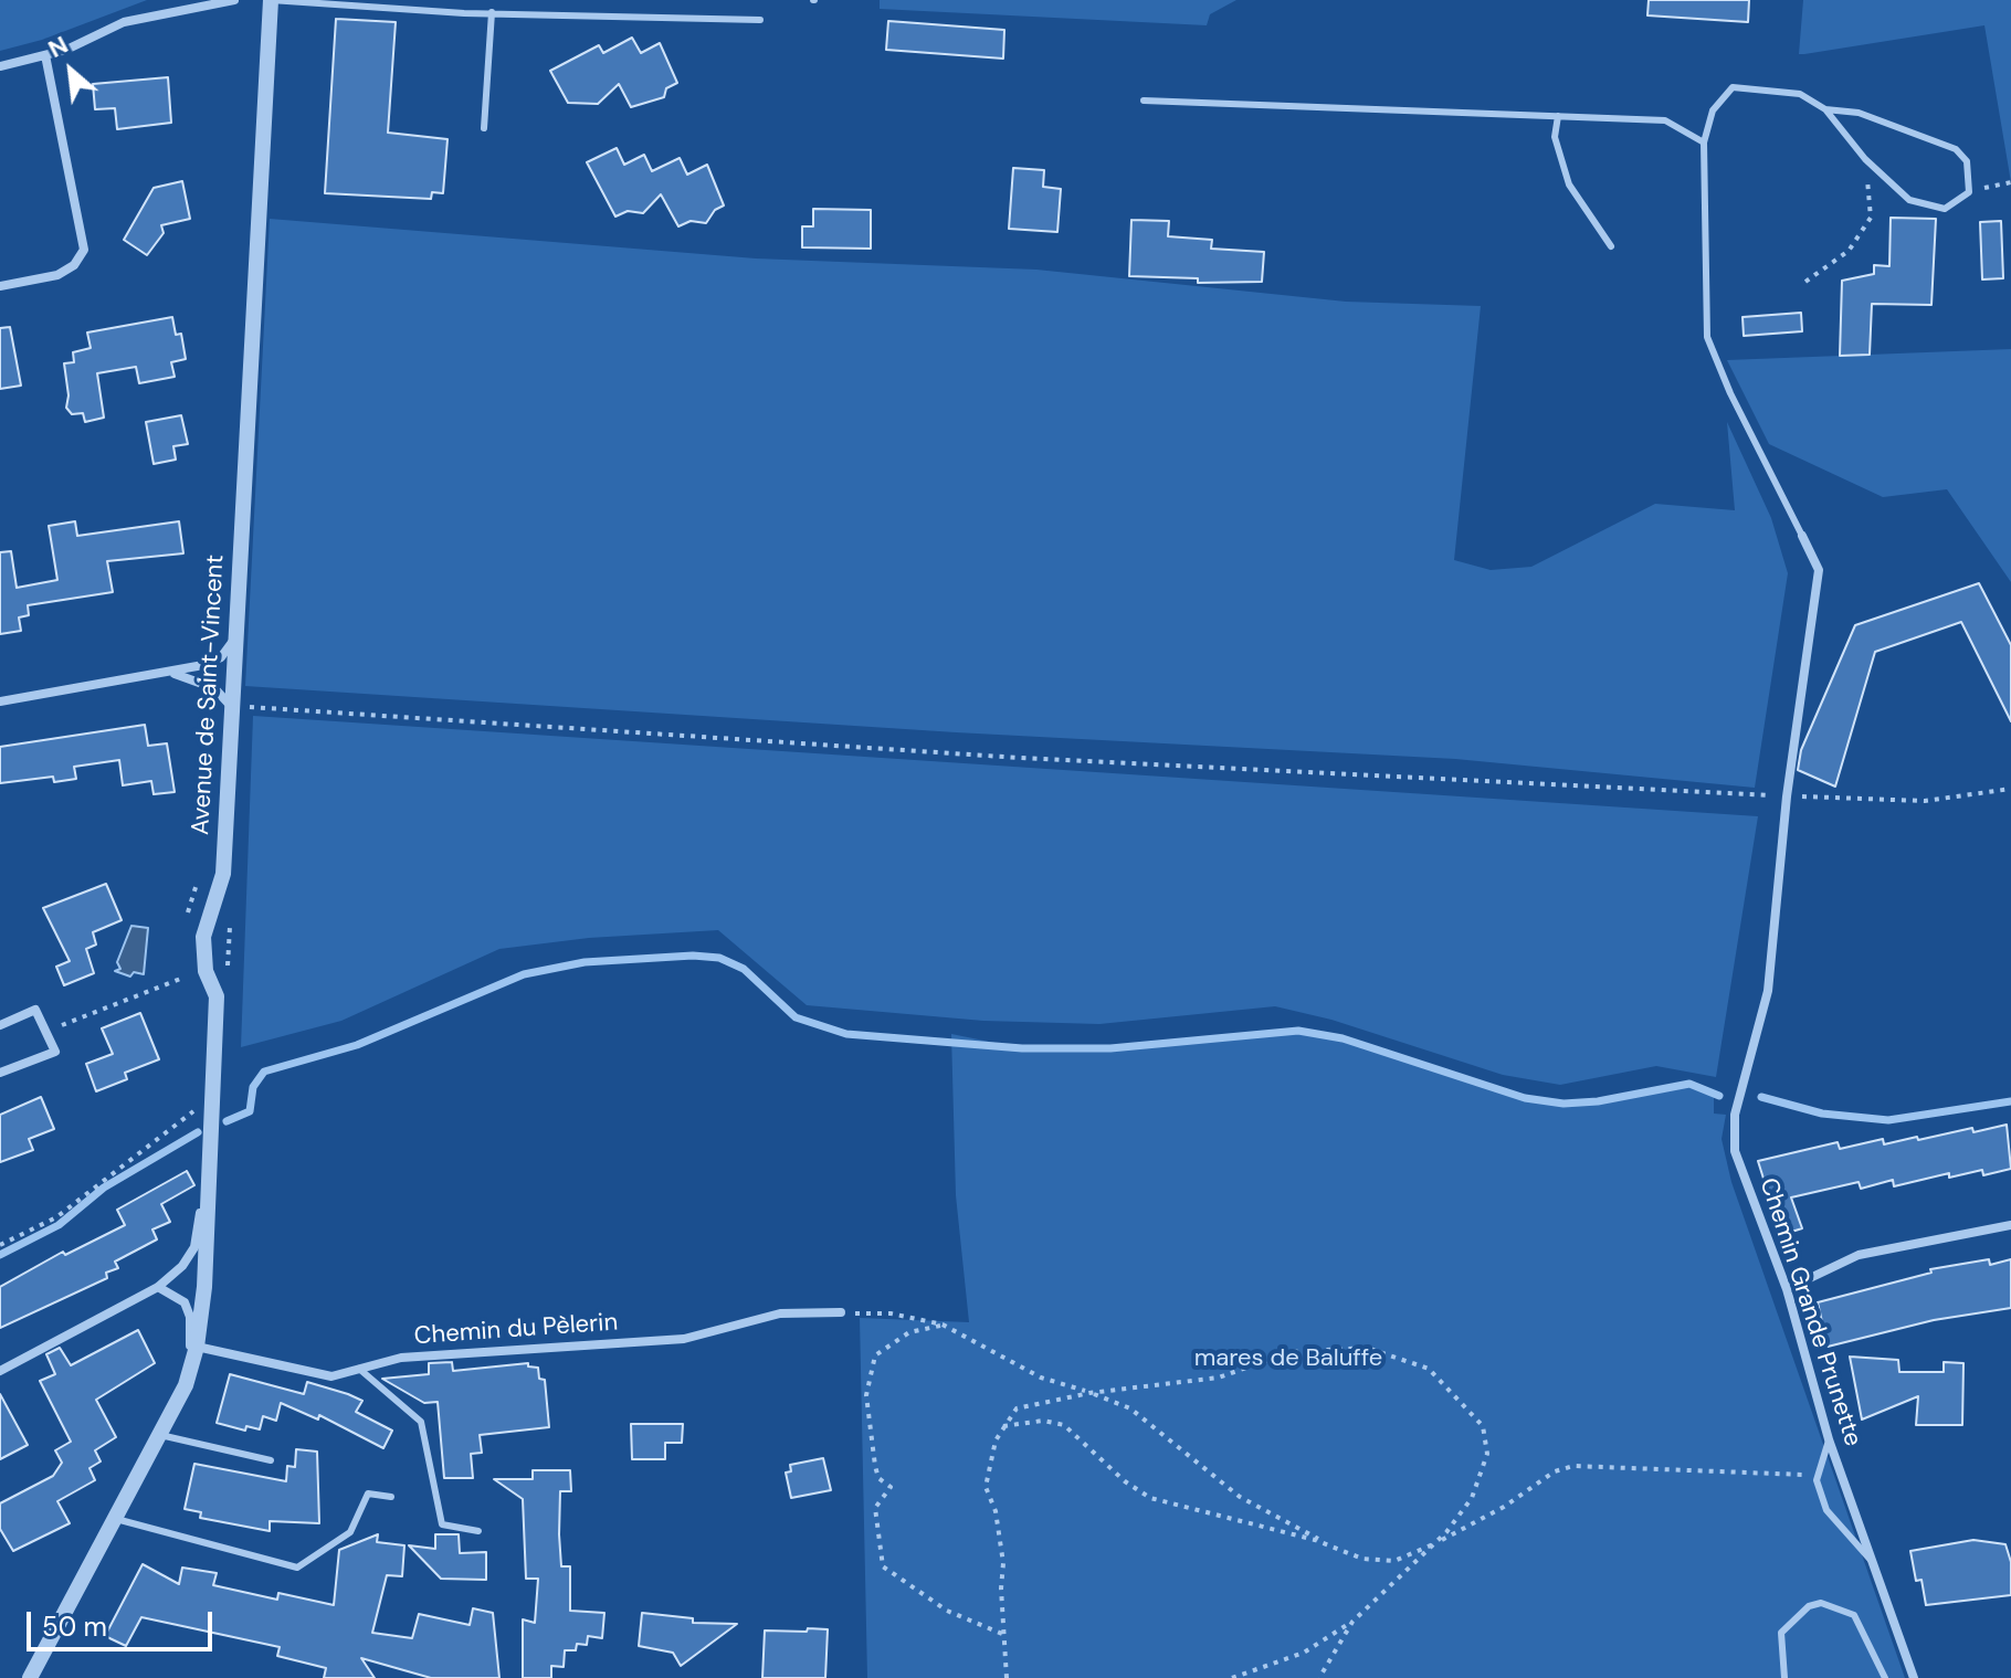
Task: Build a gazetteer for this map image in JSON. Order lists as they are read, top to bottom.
{
  "streets": {
    "street": ["Avenue de Saint-Vincent", "Chemin Grande Prunette", "Chemin du Pèlerin"]
  },
  "crossings": [
    ["Avenue de Saint-Vincent", "Chemin du Pèlerin"]
  ],
  "parks": ["mares de Baluffe"],
  "scale_bar": "50 m",
  "north": "top left"
}
